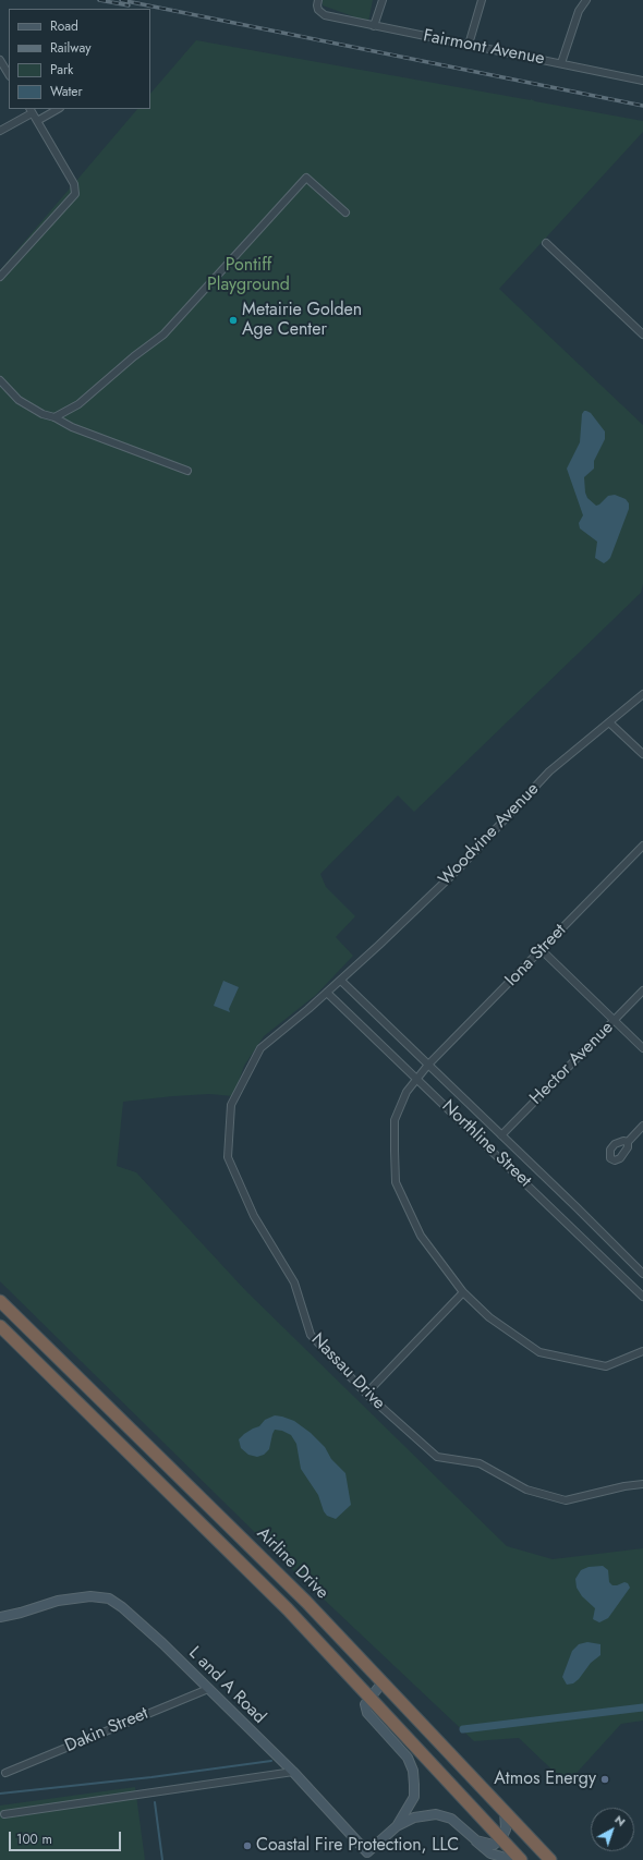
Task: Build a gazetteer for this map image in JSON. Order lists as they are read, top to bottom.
{
  "streets": {
    "highway": ["Airline Drive"],
    "street": [
      "Fairmont Avenue",
      "Woodvine Avenue",
      "Iona Street",
      "Hector Avenue",
      "Northline Street",
      "Nassau Drive",
      "L and A Road",
      "Dakin Street"
    ]
  },
  "crossings": [
    ["Woodvine Avenue", "Northline Street"],
    ["Woodvine Avenue", "Nassau Drive"],
    ["Iona Street", "Northline Street"],
    ["Hector Avenue", "Northline Street"],
    ["Northline Street", "Nassau Drive"],
    ["L and A Road", "Dakin Street"]
  ],
  "parks": ["Pontiff Playground"],
  "places": ["Metairie Golden Age Center", "Atmos Energy", "Coastal Fire Protection, LLC"],
  "legend": [
    "Road",
    "Railway",
    "Park",
    "Water"
  ],
  "scale_bar": "100 m",
  "north": "top right"
}
